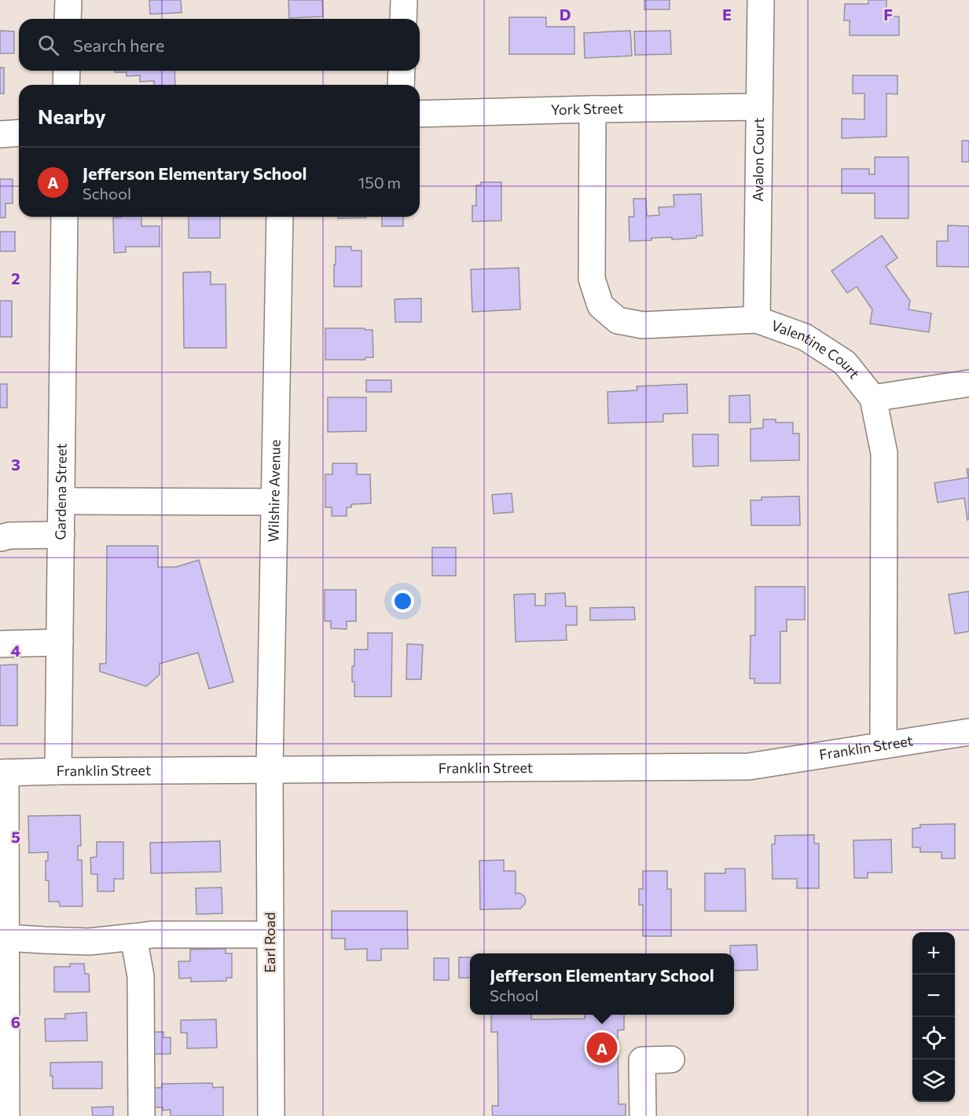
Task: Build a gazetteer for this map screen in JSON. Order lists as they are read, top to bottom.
{
  "streets": {
    "street": [
      "York Street",
      "Avalon Court",
      "Valentine Court",
      "Wilshire Avenue",
      "Gardena Street",
      "Franklin Street",
      "Earl Road"
    ]
  },
  "crossings": [
    ["York Street", "Avalon Court"],
    ["York Street", "Valentine Court"],
    ["Avalon Court", "Valentine Court"],
    ["Valentine Court", "Franklin Street"],
    ["Wilshire Avenue", "Franklin Street"],
    ["Wilshire Avenue", "Earl Road"],
    ["Gardena Street", "Franklin Street"],
    ["Franklin Street", "Earl Road"]
  ],
  "page": {
    "search": "Search here",
    "heading": "Nearby",
    "list": [
      {
        "mark": "A",
        "name": "Jefferson Elementary School",
        "note": "School",
        "value": "150 m"
      }
    ],
    "map_buttons": ["+", "−"],
    "popup": ["Jefferson Elementary School", "School"],
    "pins": "A"
  },
  "grid": {
    "columns": ["D", "E", "F"],
    "rows": [
      "2",
      "3",
      "4",
      "5",
      "6"
    ]
  }
}
